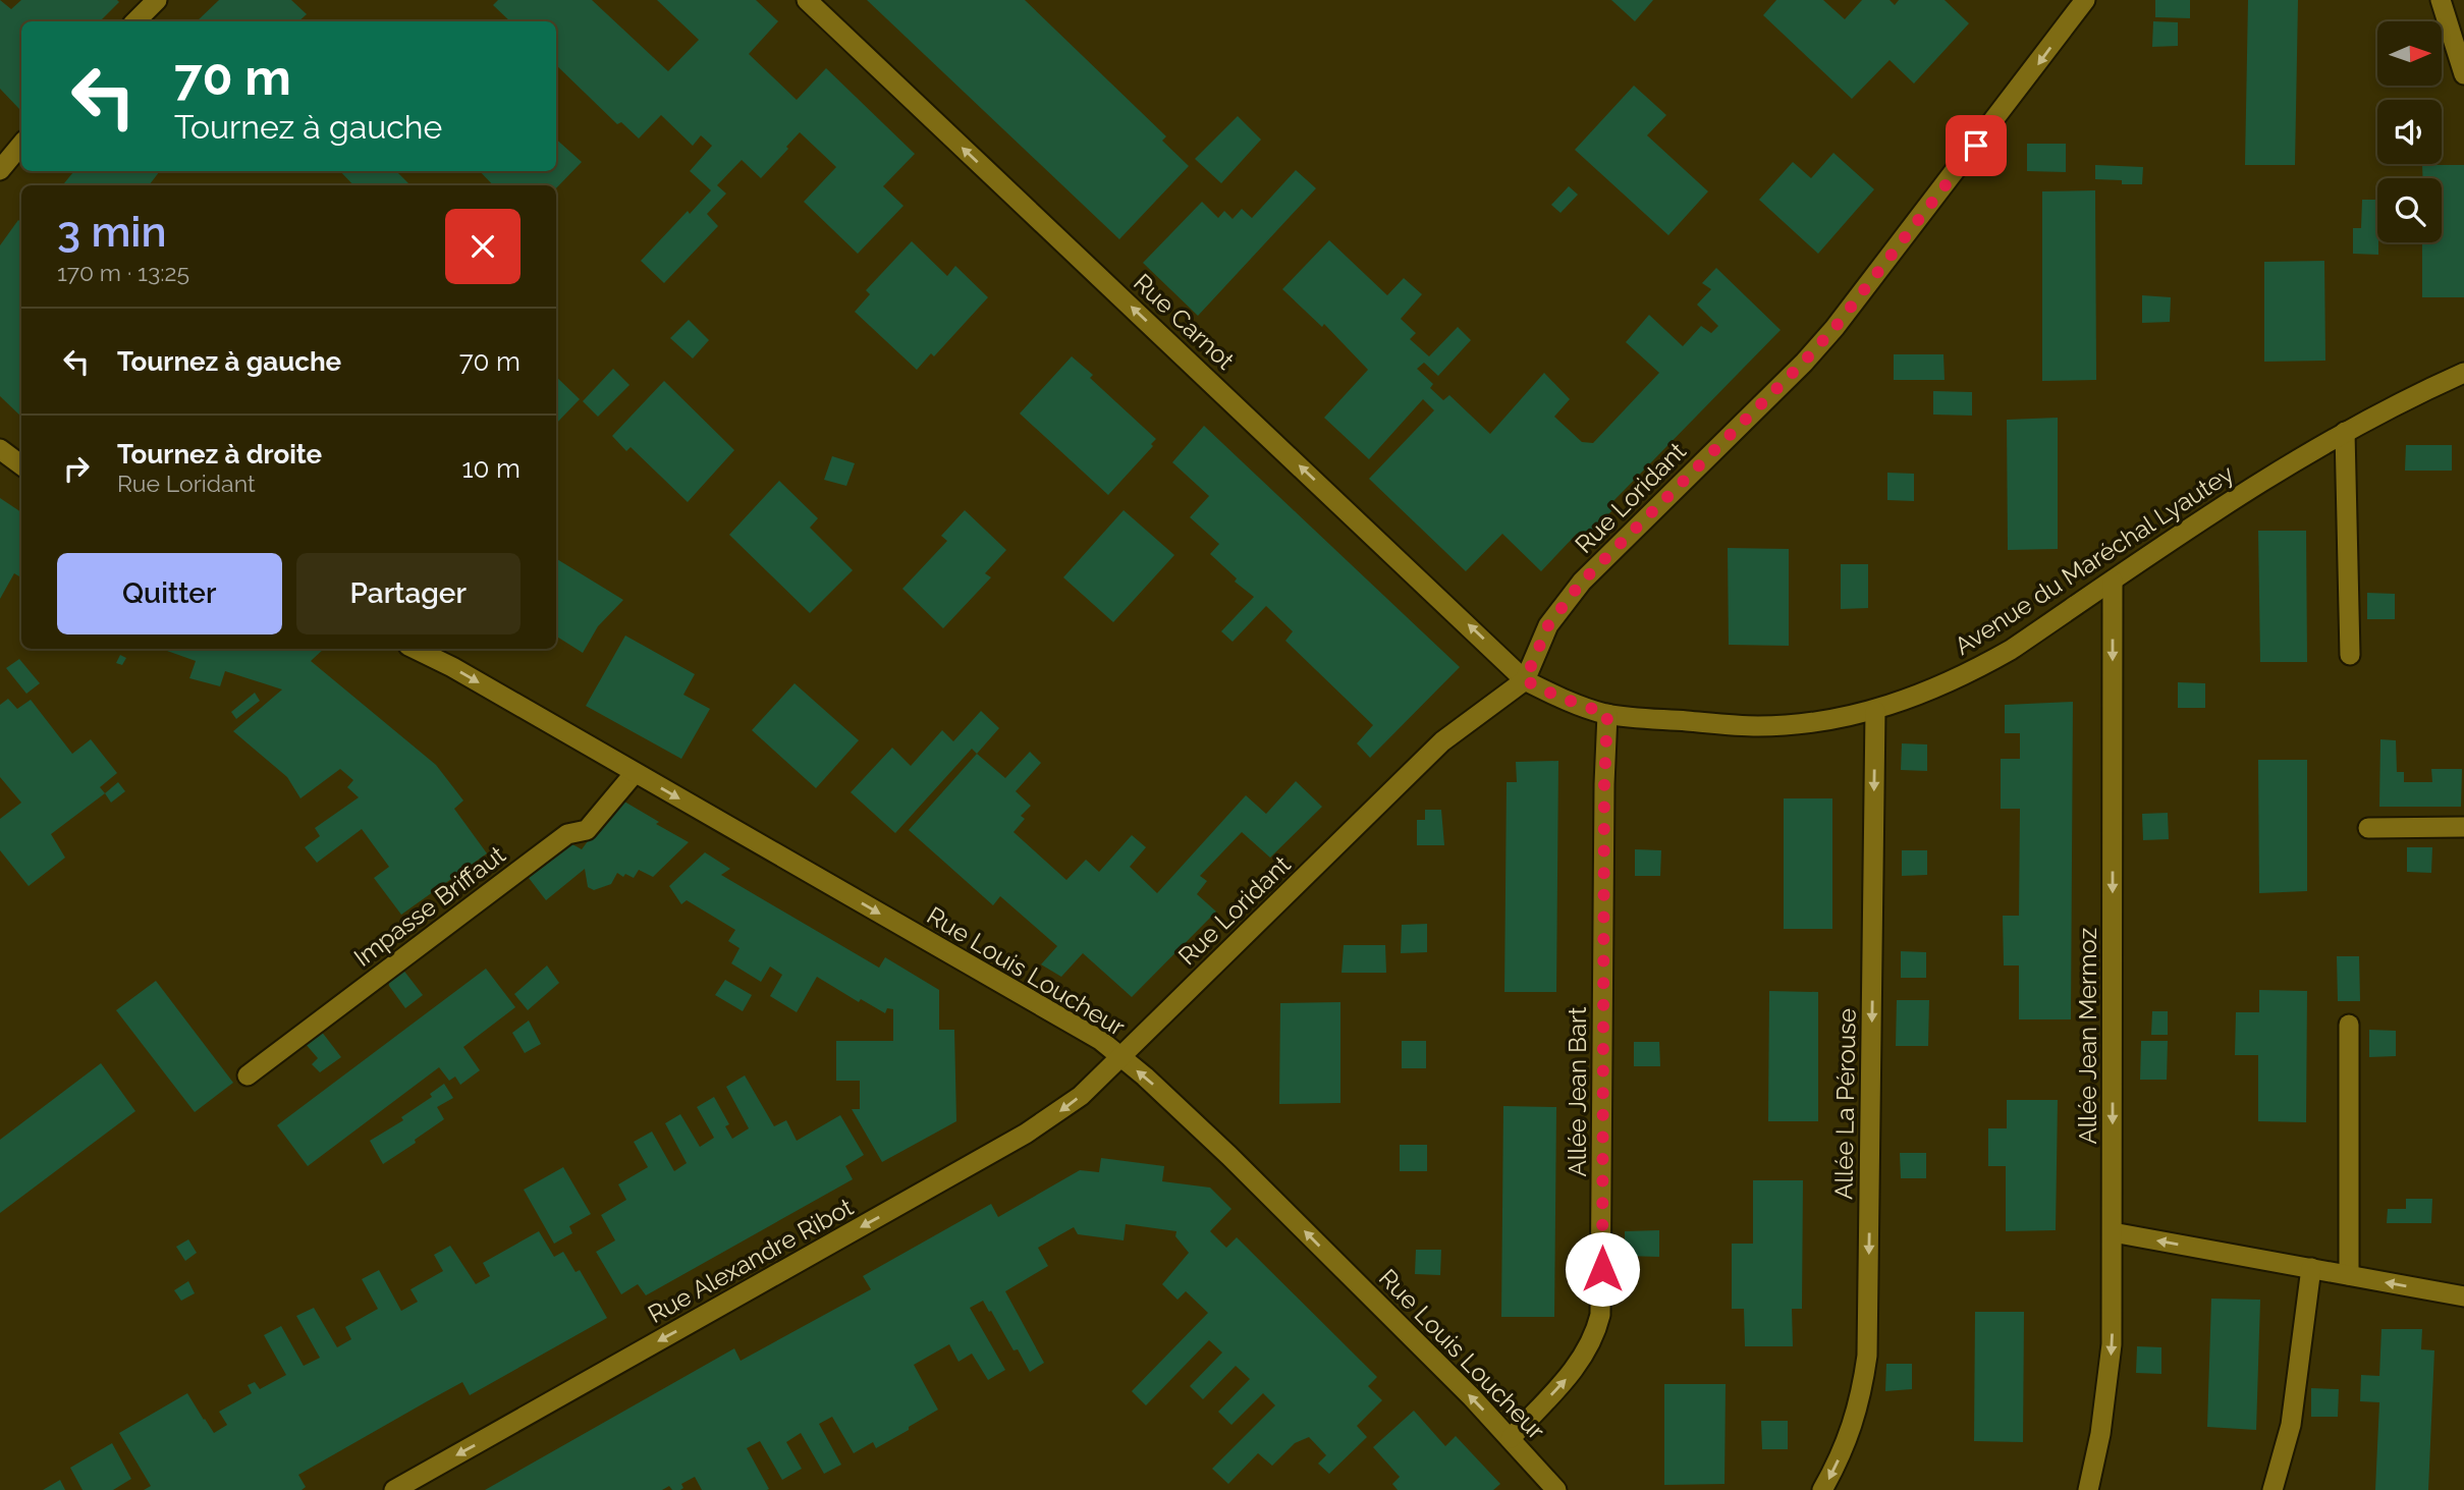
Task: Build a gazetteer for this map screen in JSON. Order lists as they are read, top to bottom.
{
  "streets": {
    "street": [
      "Rue Carnot",
      "Rue Loridant",
      "Avenue du Maréchal Lyautey",
      "Impasse Briffaut",
      "Rue Louis Loucheur",
      "Allée Jean Mermoz",
      "Allée Jean Bart",
      "Allée La Pérouse",
      "Rue Alexandre Ribot"
    ]
  },
  "crossings": [
    ["Rue Carnot", "Rue Loridant"],
    ["Rue Carnot", "Avenue du Maréchal Lyautey"],
    ["Rue Loridant", "Avenue du Maréchal Lyautey"],
    ["Rue Loridant", "Rue Louis Loucheur"],
    ["Rue Loridant", "Rue Alexandre Ribot"],
    ["Avenue du Maréchal Lyautey", "Allée Jean Mermoz"],
    ["Avenue du Maréchal Lyautey", "Allée Jean Bart"],
    ["Avenue du Maréchal Lyautey", "Allée La Pérouse"],
    ["Impasse Briffaut", "Rue Louis Loucheur"],
    ["Rue Louis Loucheur", "Allée Jean Bart"],
    ["Rue Louis Loucheur", "Rue Alexandre Ribot"]
  ],
  "one_way": [
    "Rue Carnot",
    "Rue Loridant",
    "Allée Jean Mermoz",
    "Allée Jean Bart",
    "Allée La Pérouse",
    "Rue Alexandre Ribot"
  ],
  "north": "right",
  "page": {
    "turn": ["70 m", "Tournez à gauche"],
    "heading": ["3 min", "170 m · 13:25"],
    "list": [
      {
        "name": "Tournez à gauche",
        "value": "70 m"
      },
      {
        "name": "Tournez à droite",
        "note": "Rue Loridant",
        "value": "10 m"
      }
    ],
    "buttons": ["Quitter", "Partager"]
  }
}
